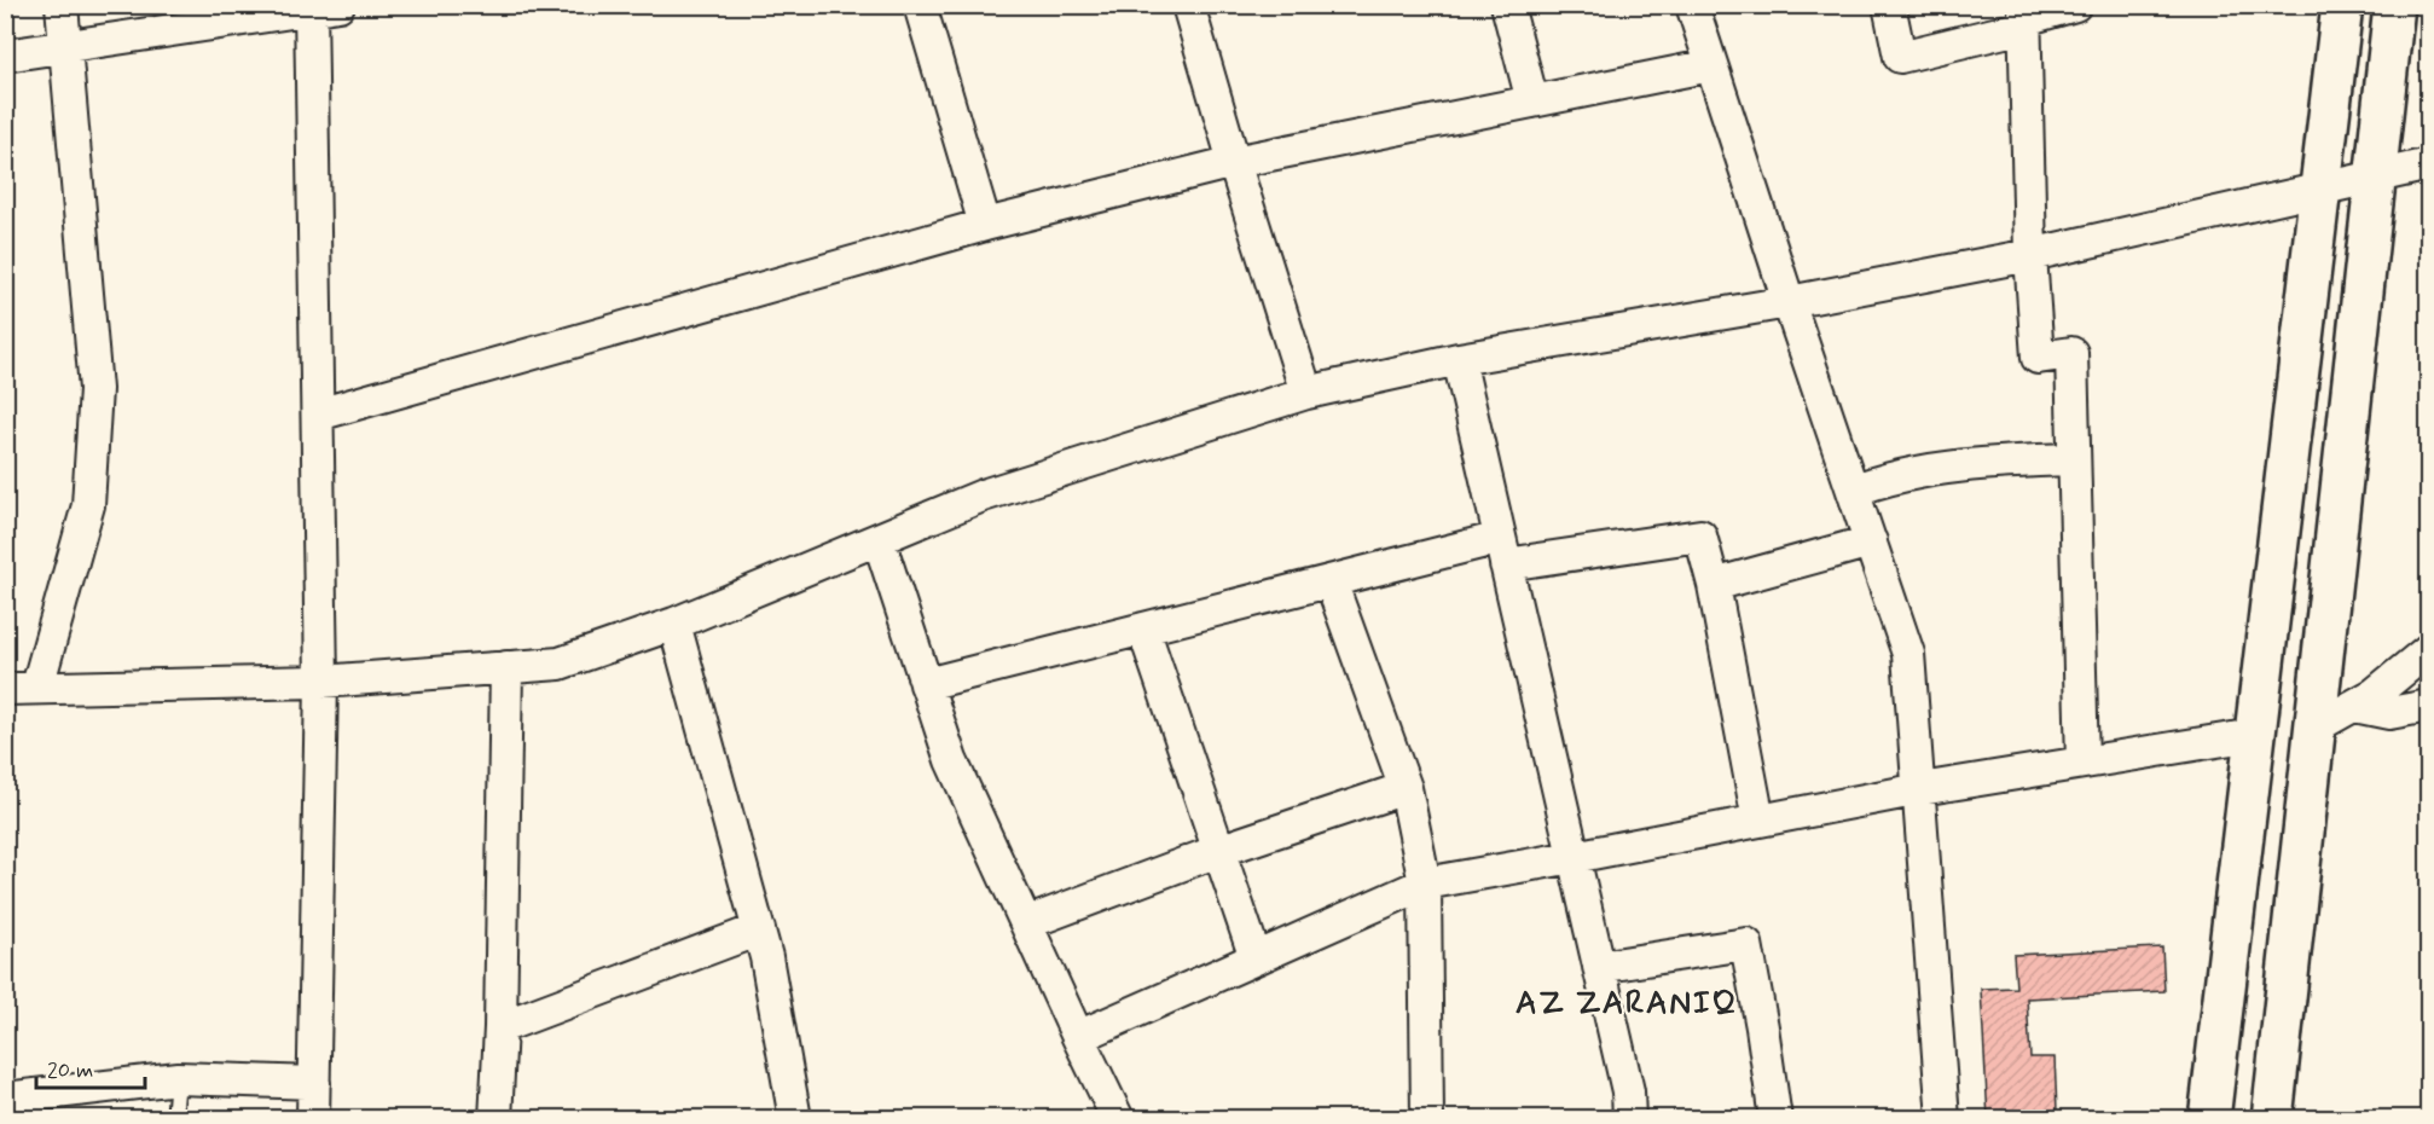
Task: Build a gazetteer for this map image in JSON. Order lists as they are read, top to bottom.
{
  "districts": ["AZ ZARANIQ"],
  "scale_bar": "20 m"
}
